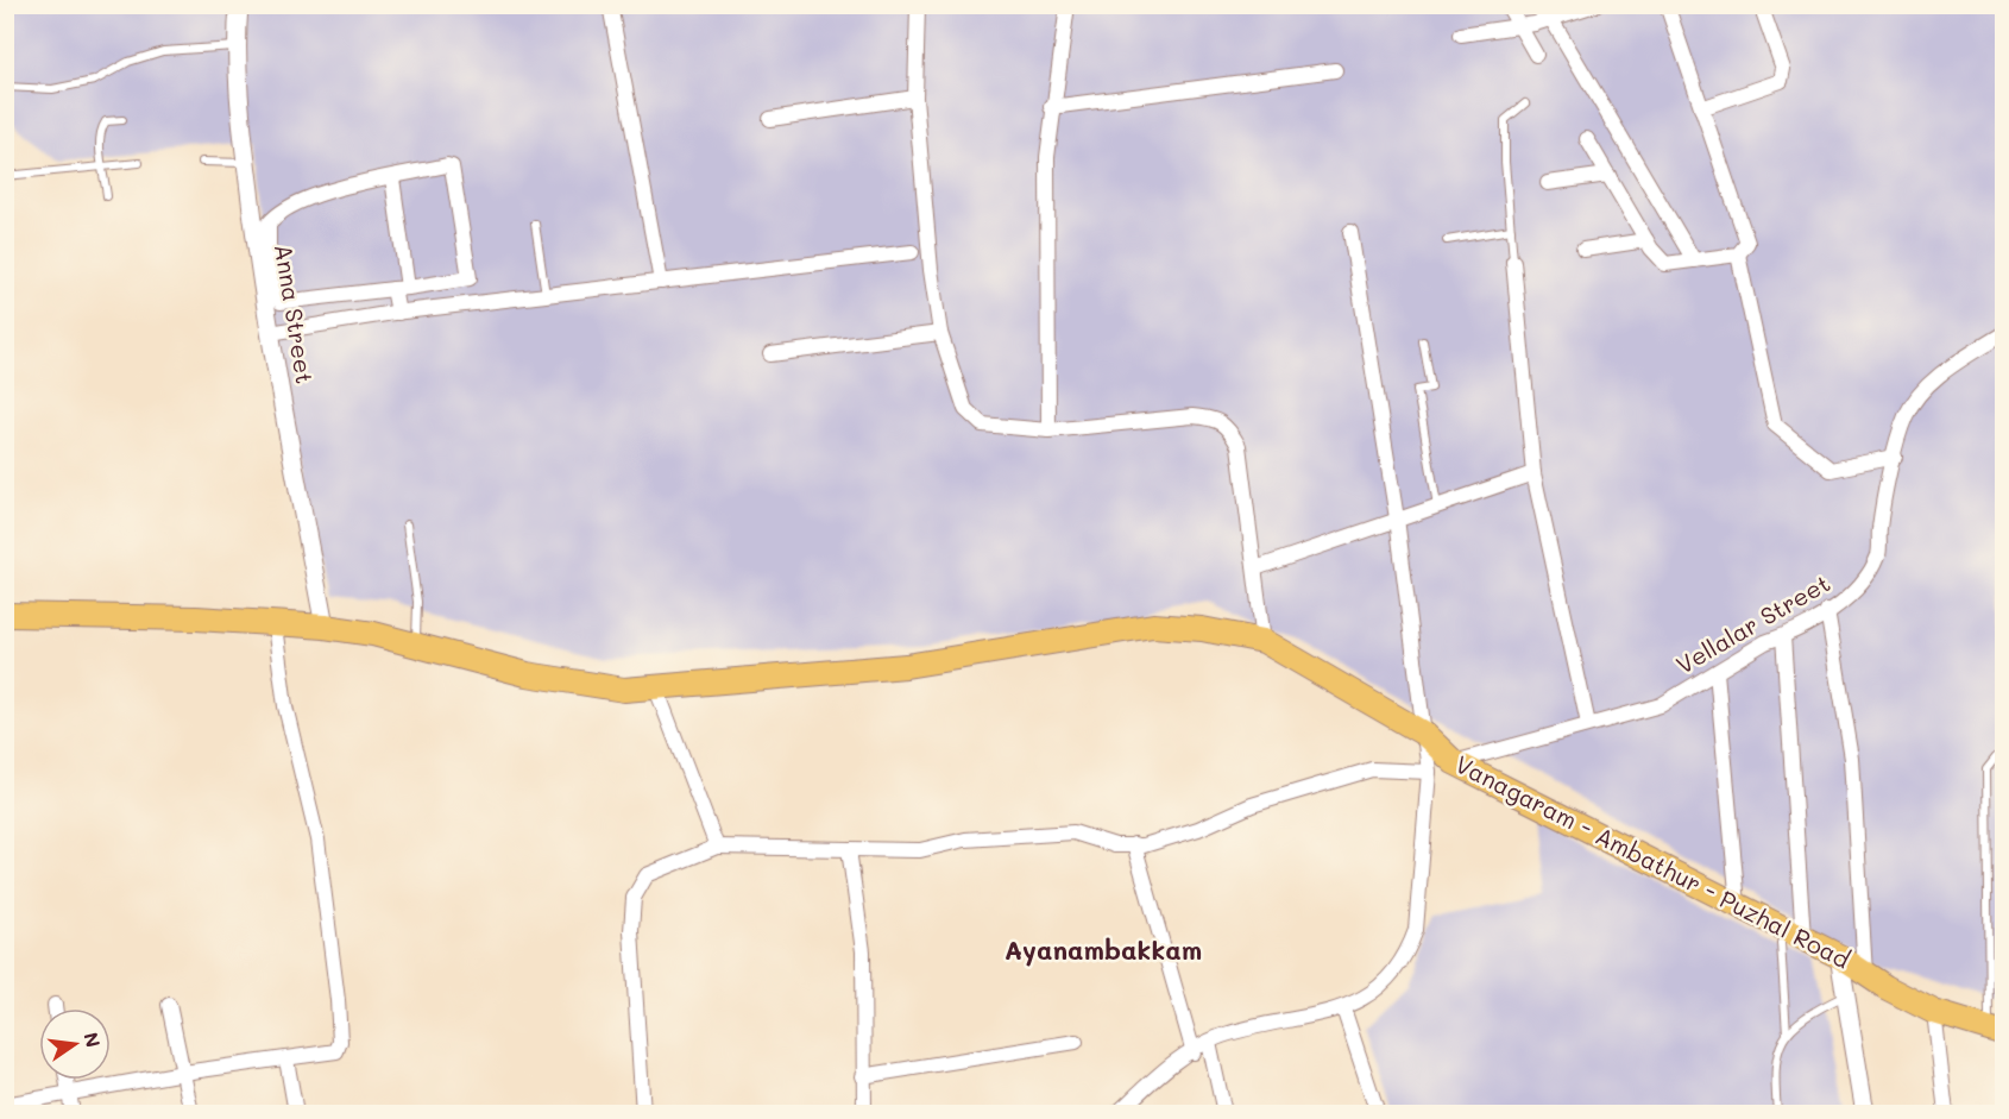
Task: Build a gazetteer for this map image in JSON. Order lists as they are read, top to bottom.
{
  "streets": {
    "main road": ["Vanagaram - Ambathur - Puzhal Road"],
    "street": ["Anna Street", "Vellalar Street"]
  },
  "crossings": [
    ["Anna Street", "Vanagaram - Ambathur - Puzhal Road"],
    ["Vellalar Street", "Vanagaram - Ambathur - Puzhal Road"]
  ],
  "districts": ["Ayanambakkam"],
  "north": "right"
}
